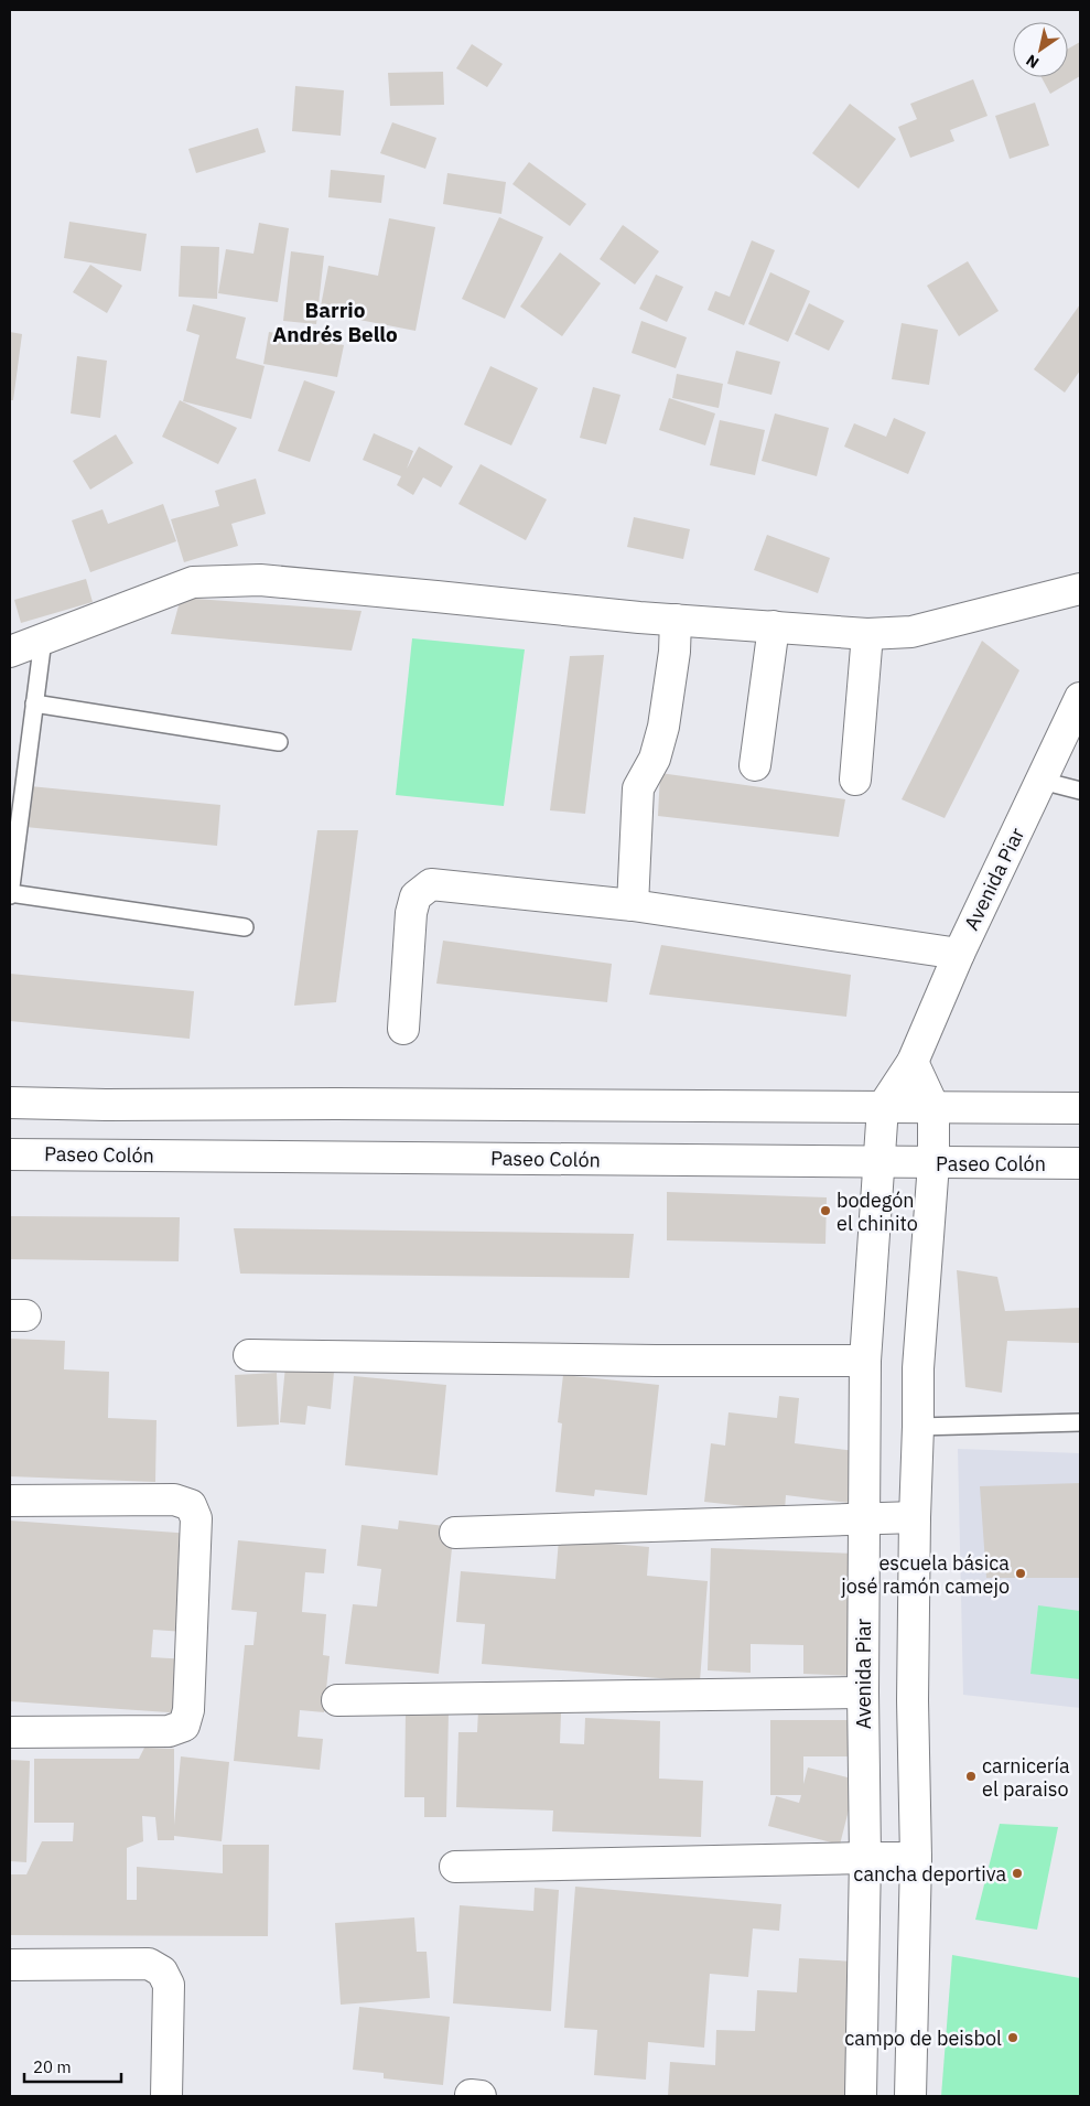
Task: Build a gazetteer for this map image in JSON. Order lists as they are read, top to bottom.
{
  "streets": {
    "street": ["Avenida Piar", "Paseo Colón"]
  },
  "crossings": [
    ["Avenida Piar", "Paseo Colón"]
  ],
  "districts": ["Barrio Andrés Bello"],
  "places": [
    "bodegón el chinito",
    "escuela básica josé ramón camejo",
    "carnicería el paraiso",
    "cancha deportiva",
    "campo de beisbol"
  ],
  "scale_bar": "20 m",
  "north": "bottom left"
}
